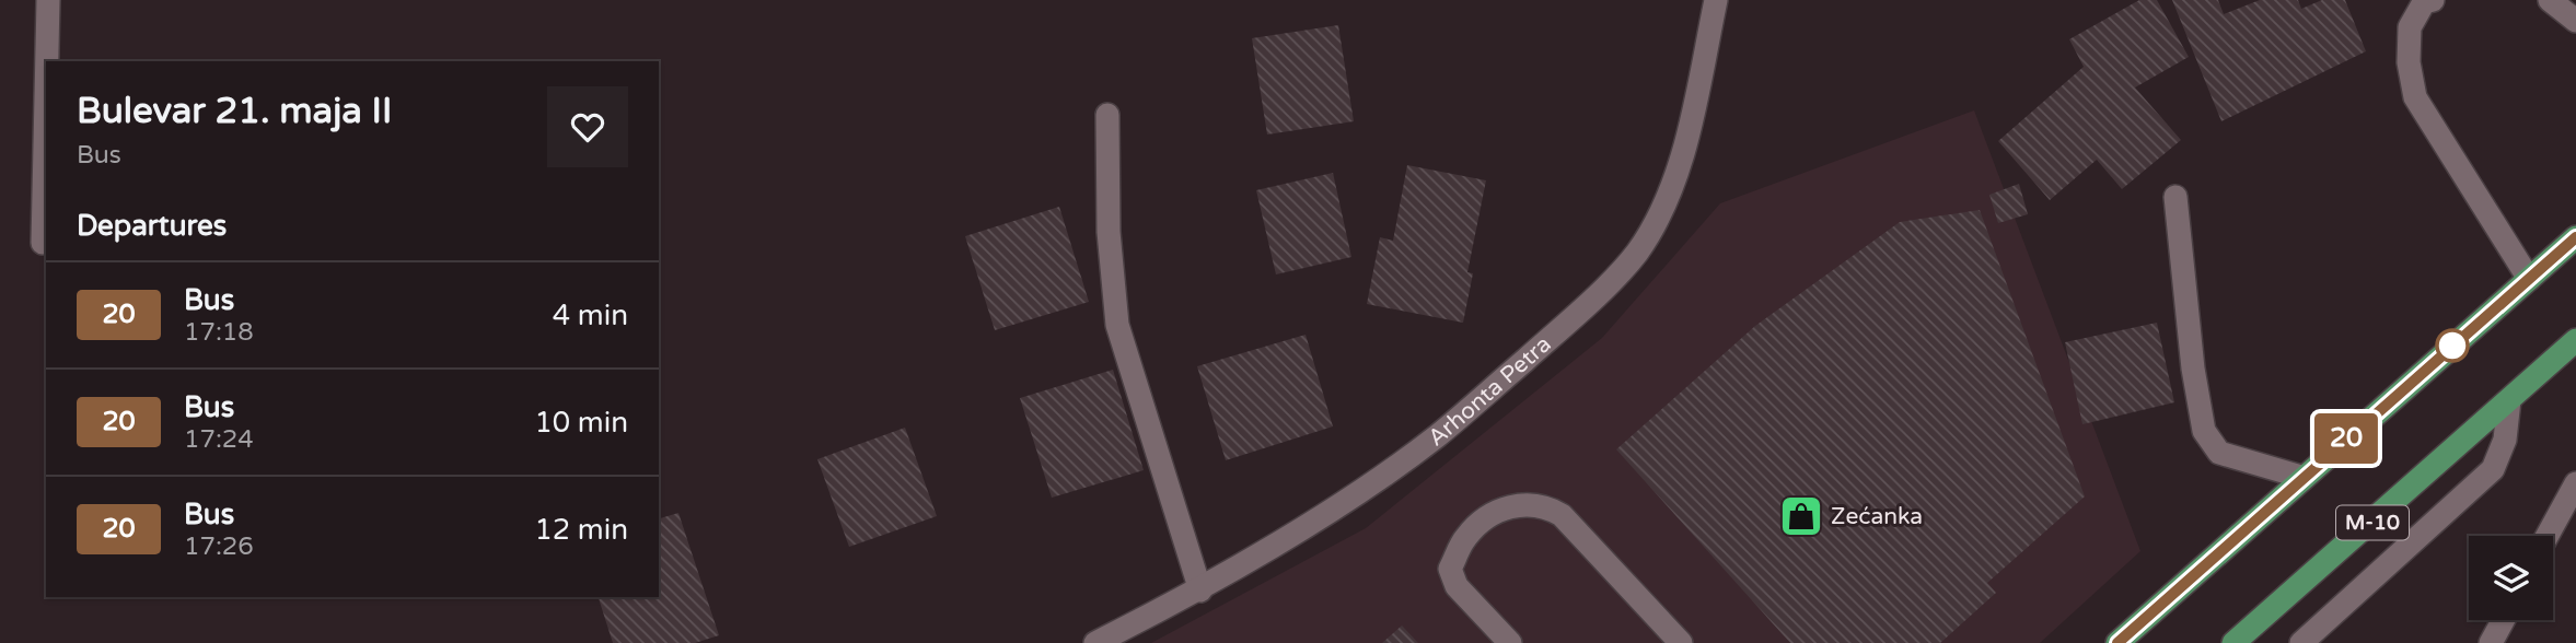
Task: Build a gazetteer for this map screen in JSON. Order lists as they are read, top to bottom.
{
  "streets": {
    "main road": ["M-10"],
    "street": ["Arhonta Petra"]
  },
  "places": {
    "shop": ["Zećanka"]
  },
  "lines": ["bus line 20"],
  "page": {
    "on_map": "20",
    "heading": [
      ["Bulevar 21. maja II", "Bus"],
      "Departures"
    ],
    "list": [
      {
        "mark": "20",
        "name": "Bus",
        "note": "17:18",
        "value": "4 min"
      },
      {
        "mark": "20",
        "name": "Bus",
        "note": "17:24",
        "value": "10 min"
      },
      {
        "mark": "20",
        "name": "Bus",
        "note": "17:26",
        "value": "12 min"
      }
    ]
  }
}
